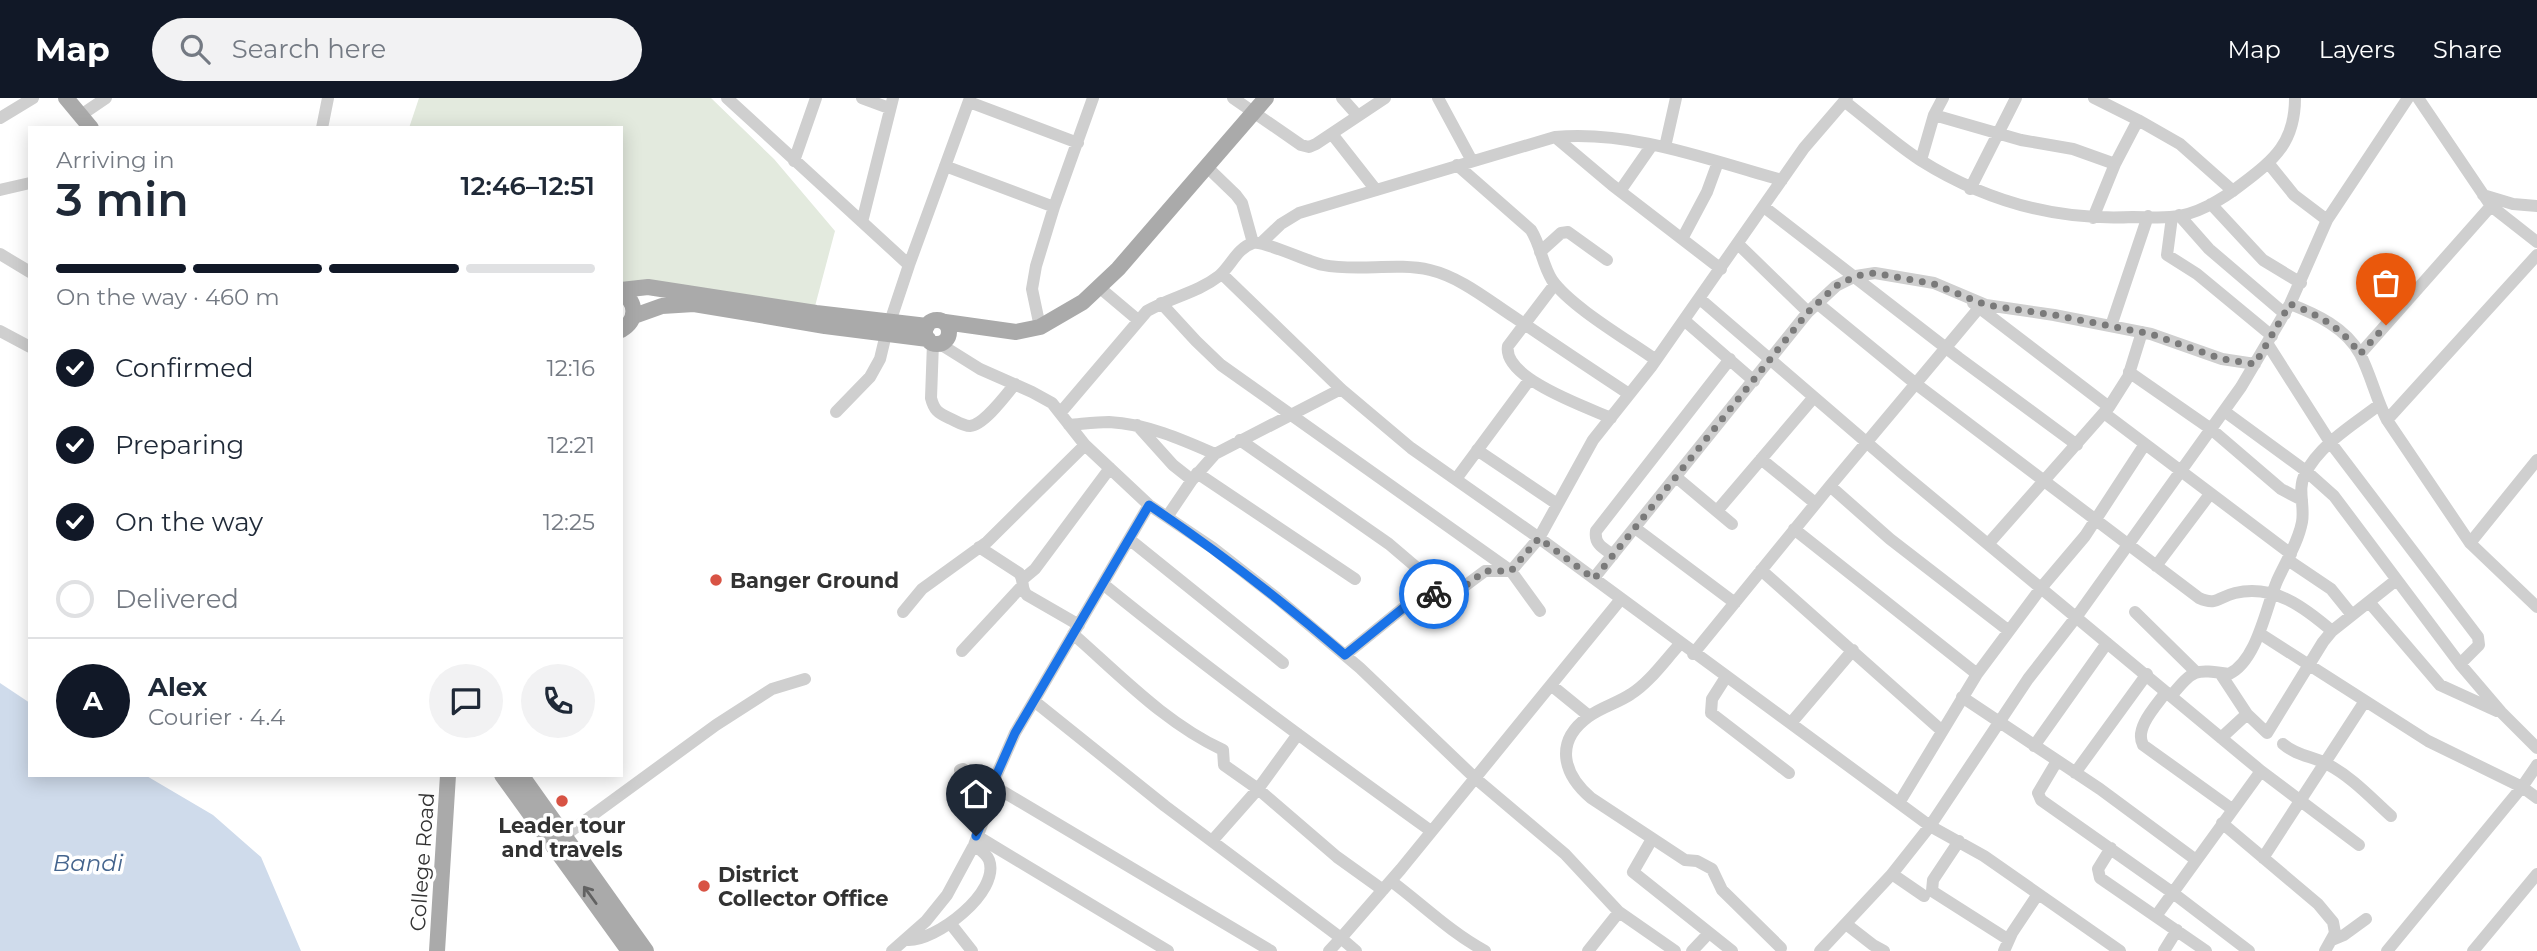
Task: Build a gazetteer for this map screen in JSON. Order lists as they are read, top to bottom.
{
  "streets": {
    "main road": ["College Road"]
  },
  "water": ["Bandi"],
  "places": ["Banger Ground", "Leader tour and travels", "District Collector Office"],
  "page": {
    "header": "Map",
    "search": "Search here",
    "nav": ["Map", "Layers", "Share"],
    "heading": ["3 min", "Arriving in", "12:46–12:51"],
    "panel": ["Alex", "Courier · 4.4"],
    "bar": "On the way · 460 m",
    "list": [
      ["Confirmed", "12:16"],
      ["Preparing", "12:21"],
      ["On the way", "12:25"],
      "Delivered"
    ],
    "round": "A"
  }
}
